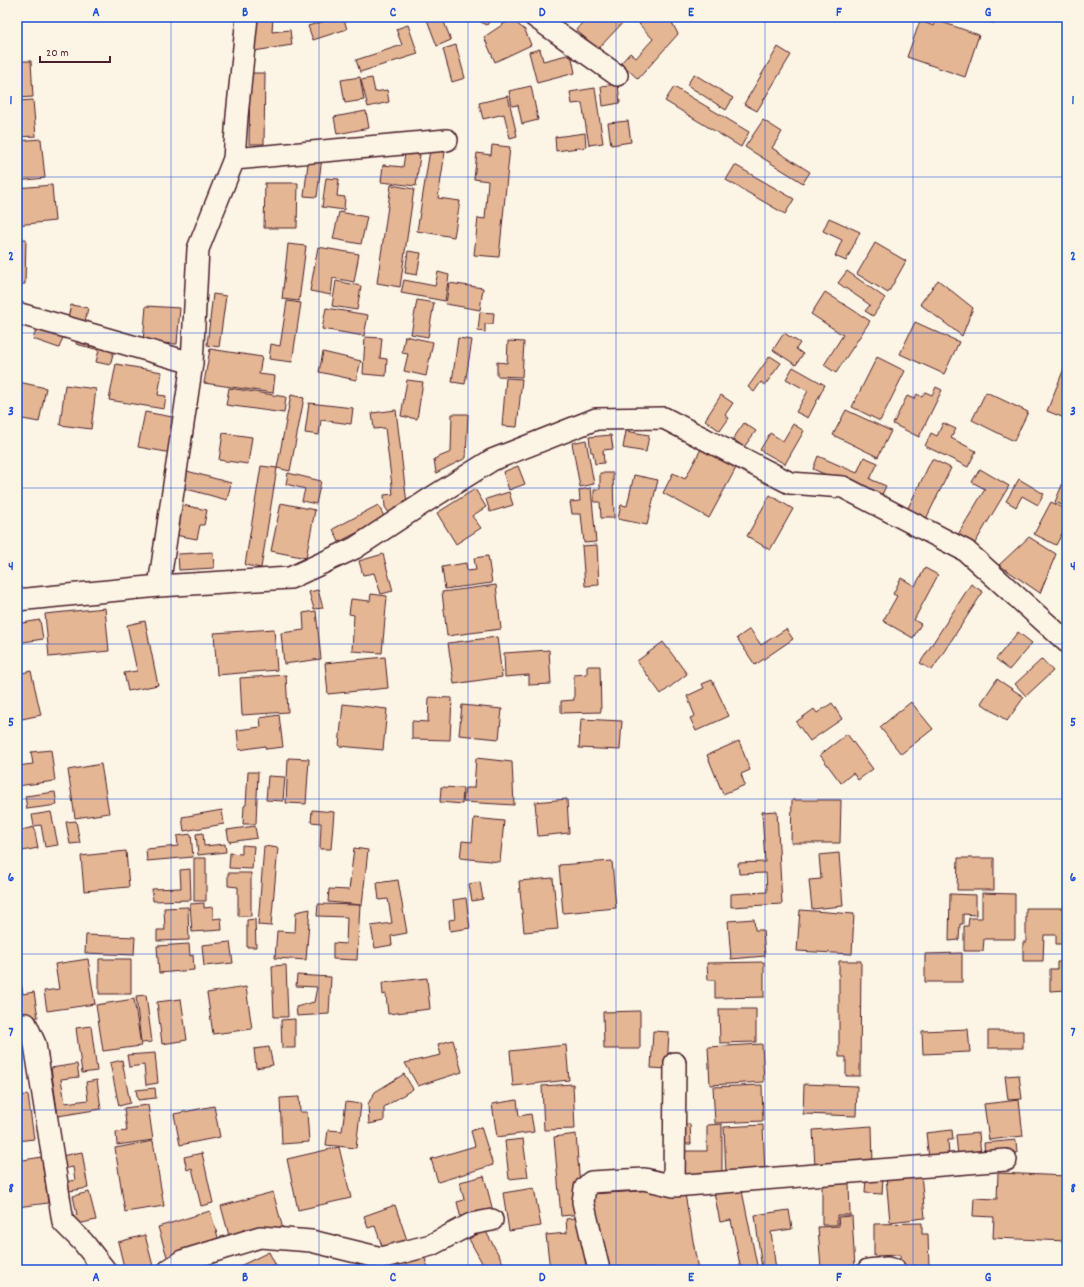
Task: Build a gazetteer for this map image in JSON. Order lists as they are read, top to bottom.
{
  "scale_bar": "20 m",
  "grid": {
    "columns": [
      "A",
      "B",
      "C",
      "D",
      "E",
      "F",
      "G"
    ],
    "rows": [
      "1",
      "2",
      "3",
      "4",
      "5",
      "6",
      "7",
      "8"
    ]
  }
}
